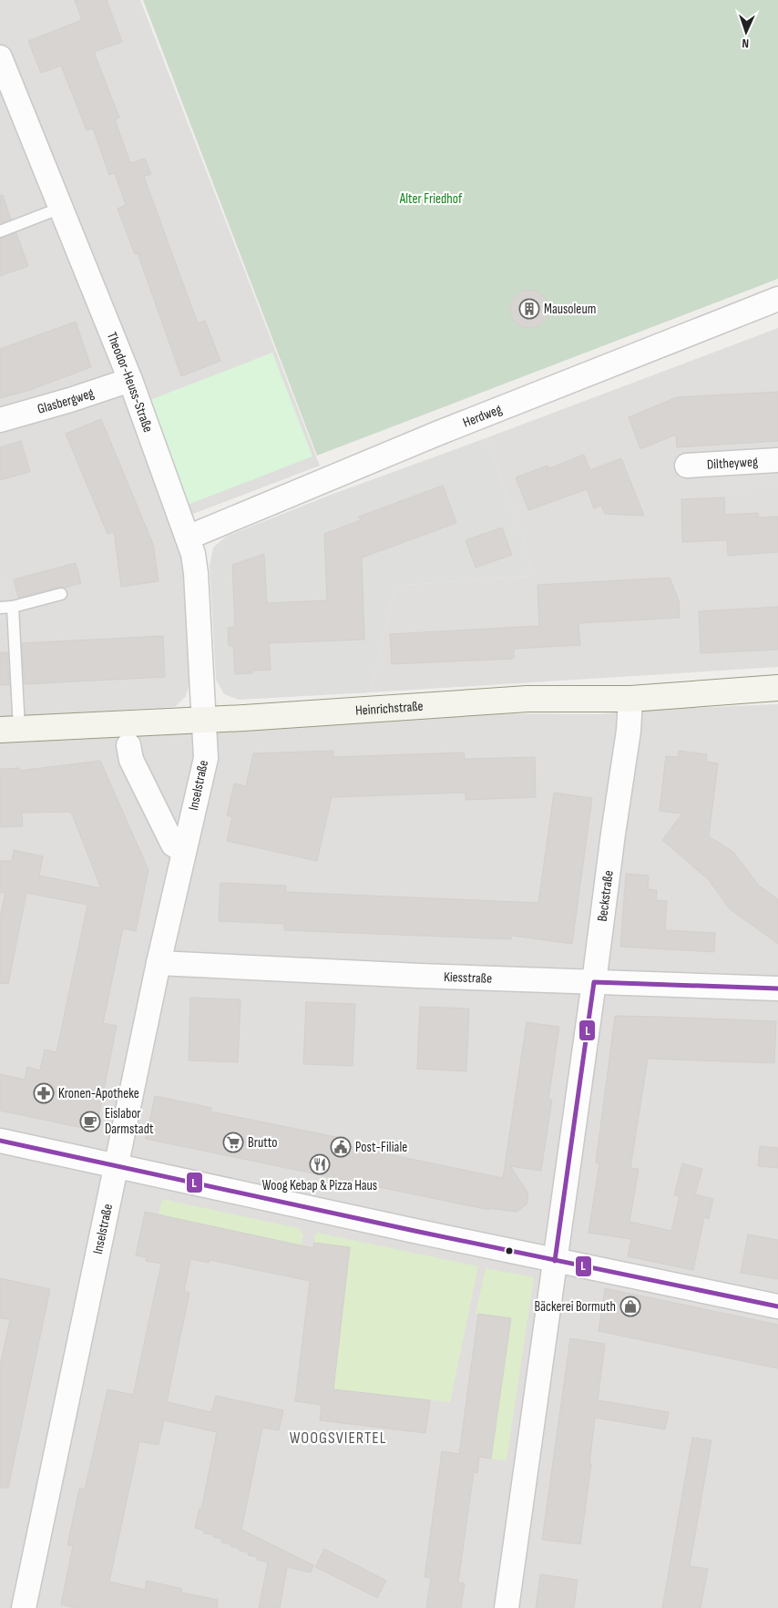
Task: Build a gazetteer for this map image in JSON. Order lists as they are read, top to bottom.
{
  "streets": {
    "main road": ["Heinrichstraße"],
    "street": [
      "Theodor-Heuss-Straße",
      "Glasbergweg",
      "Herdweg",
      "Diltheyweg",
      "Inselstraße",
      "Beckstraße",
      "Kiesstraße"
    ]
  },
  "crossings": [
    ["Theodor-Heuss-Straße", "Glasbergweg"],
    ["Theodor-Heuss-Straße", "Herdweg"],
    ["Theodor-Heuss-Straße", "Heinrichstraße"],
    ["Theodor-Heuss-Straße", "Inselstraße"],
    ["Heinrichstraße", "Inselstraße"],
    ["Heinrichstraße", "Beckstraße"],
    ["Inselstraße", "Kiesstraße"],
    ["Beckstraße", "Kiesstraße"]
  ],
  "districts": ["WOOGSVIERTEL"],
  "parks": ["Alter Friedhof"],
  "places": {
    "building": ["Mausoleum"],
    "pharmacy": ["Kronen-Apotheke"],
    "cafe": ["Eislabor Darmstadt"],
    "supermarket": ["Brutto"],
    "public building": ["Post-Filiale"],
    "restaurant": ["Woog Kebap & Pizza Haus"],
    "shop": ["Bäckerei Bormuth"]
  },
  "lines": ["transit line L"],
  "north": "bottom"
}
